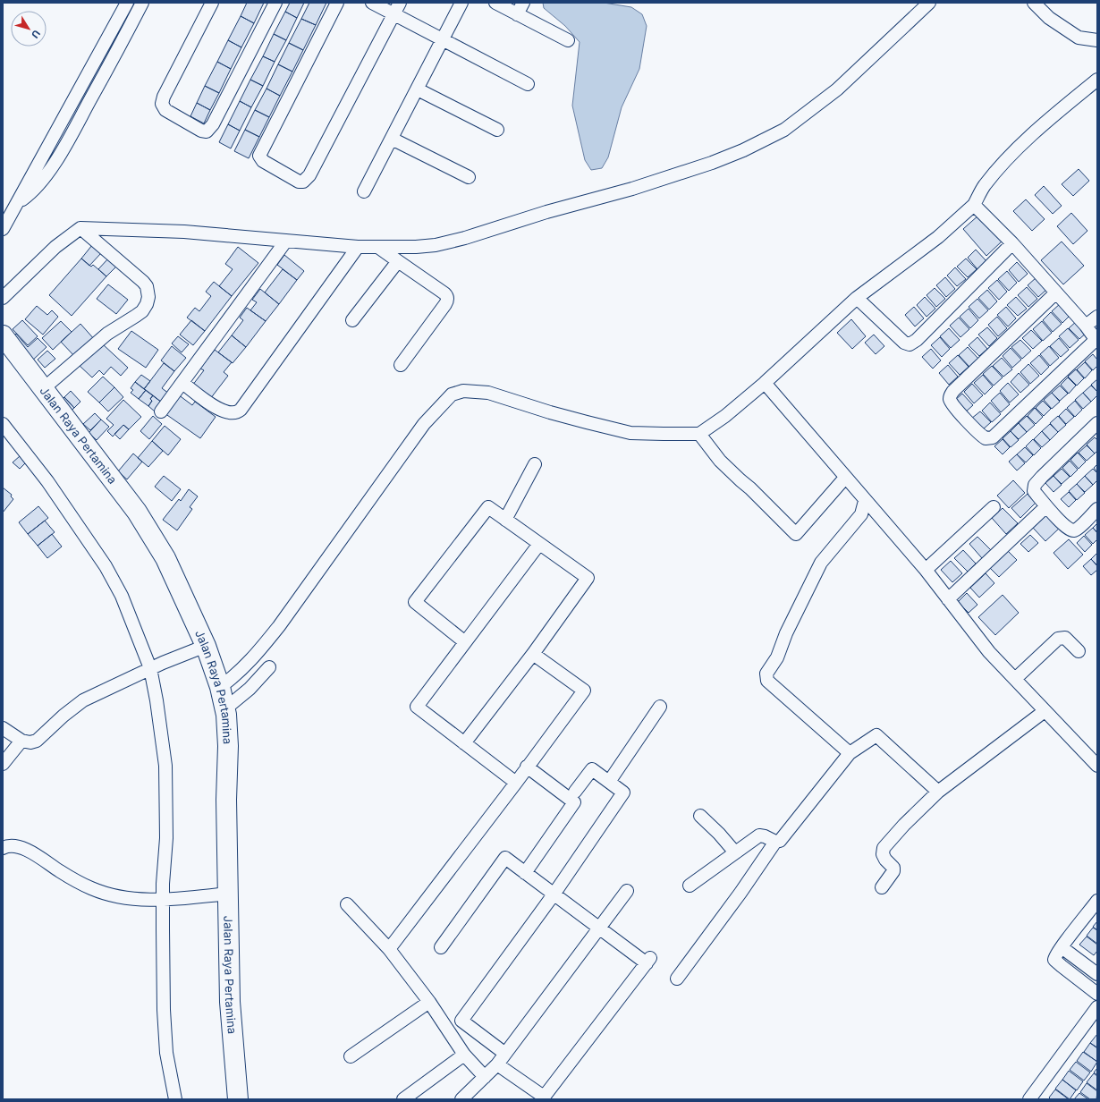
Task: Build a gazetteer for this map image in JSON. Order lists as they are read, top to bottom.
{
  "streets": {
    "main road": ["Jalan Raya Pertamina"]
  },
  "north": "bottom right"
}
